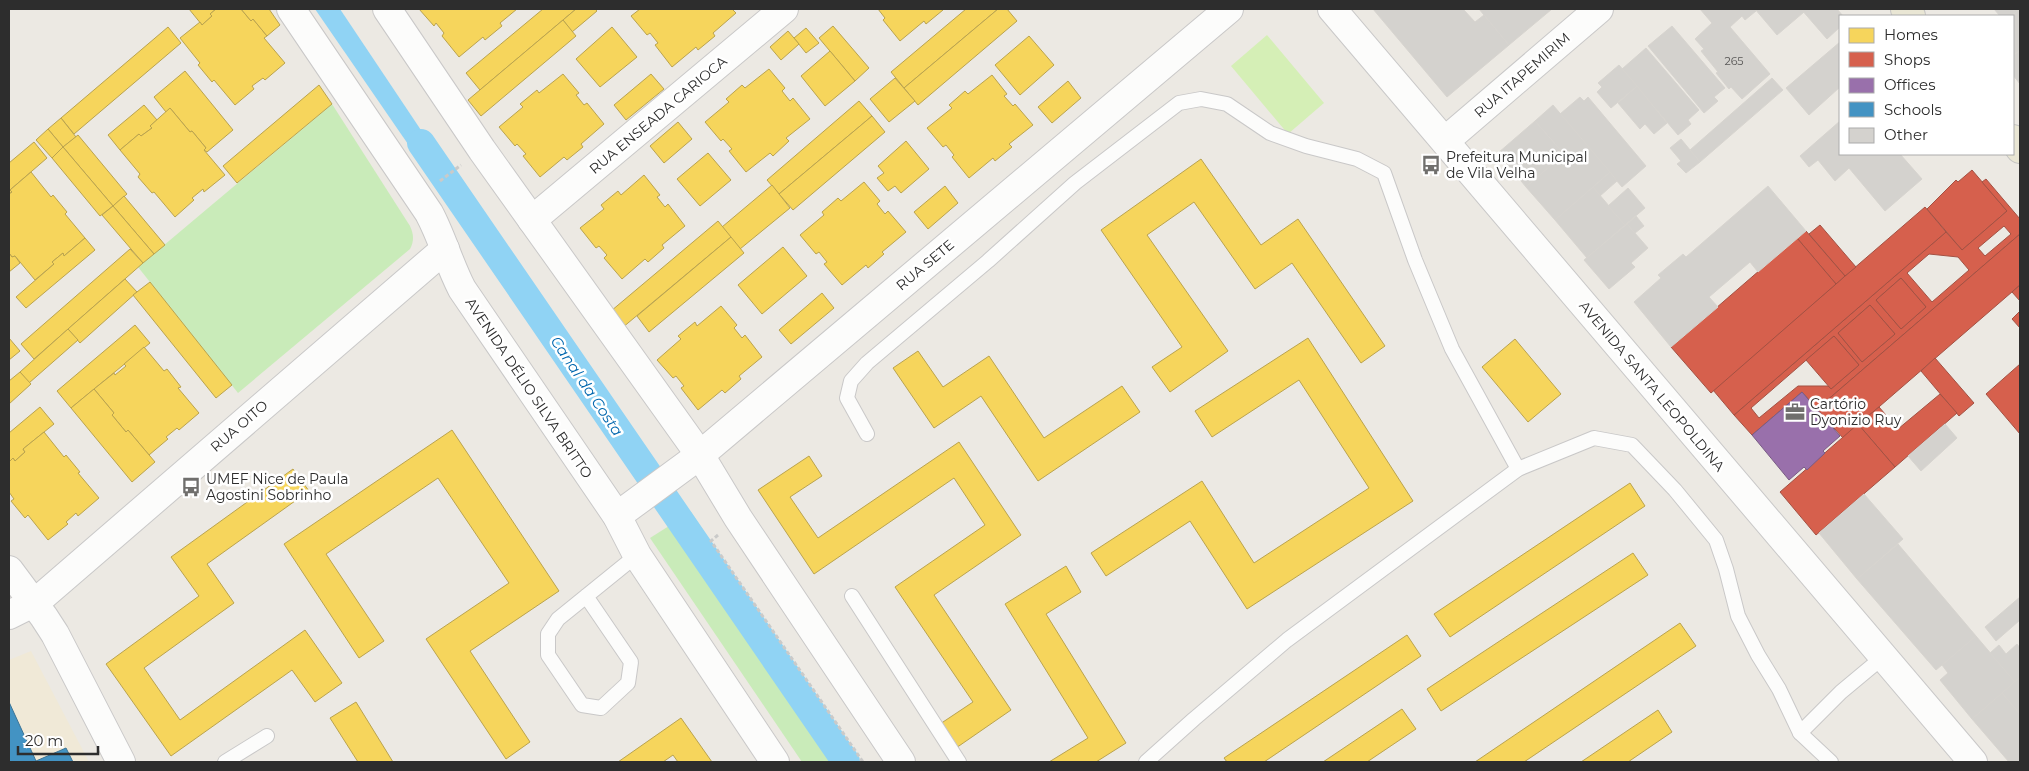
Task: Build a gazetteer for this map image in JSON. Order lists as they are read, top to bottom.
{
  "streets": {
    "street": [
      "RUA ITAPEMIRIM",
      "RUA ENSEADA CARIOCA",
      "RUA SETE",
      "AVENIDA SANTA LEOPOLDINA",
      "AVENIDA DÉLIO SILVA BRITTO",
      "RUA OITO"
    ]
  },
  "crossings": [
    ["RUA ITAPEMIRIM", "AVENIDA SANTA LEOPOLDINA"],
    ["RUA SETE", "AVENIDA DÉLIO SILVA BRITTO"],
    ["AVENIDA DÉLIO SILVA BRITTO", "RUA OITO"]
  ],
  "water": ["Canal da Costa"],
  "places": {
    "bus stop": ["Prefeitura Municipal de Vila Velha", "UMEF Nice de Paula Agostini Sobrinho"],
    "office": ["Cartório Dyonizio Ruy"]
  },
  "house_numbers": ["265"],
  "legend": [
    "Homes",
    "Shops",
    "Offices",
    "Schools",
    "Other"
  ],
  "scale_bar": "20 m"
}
